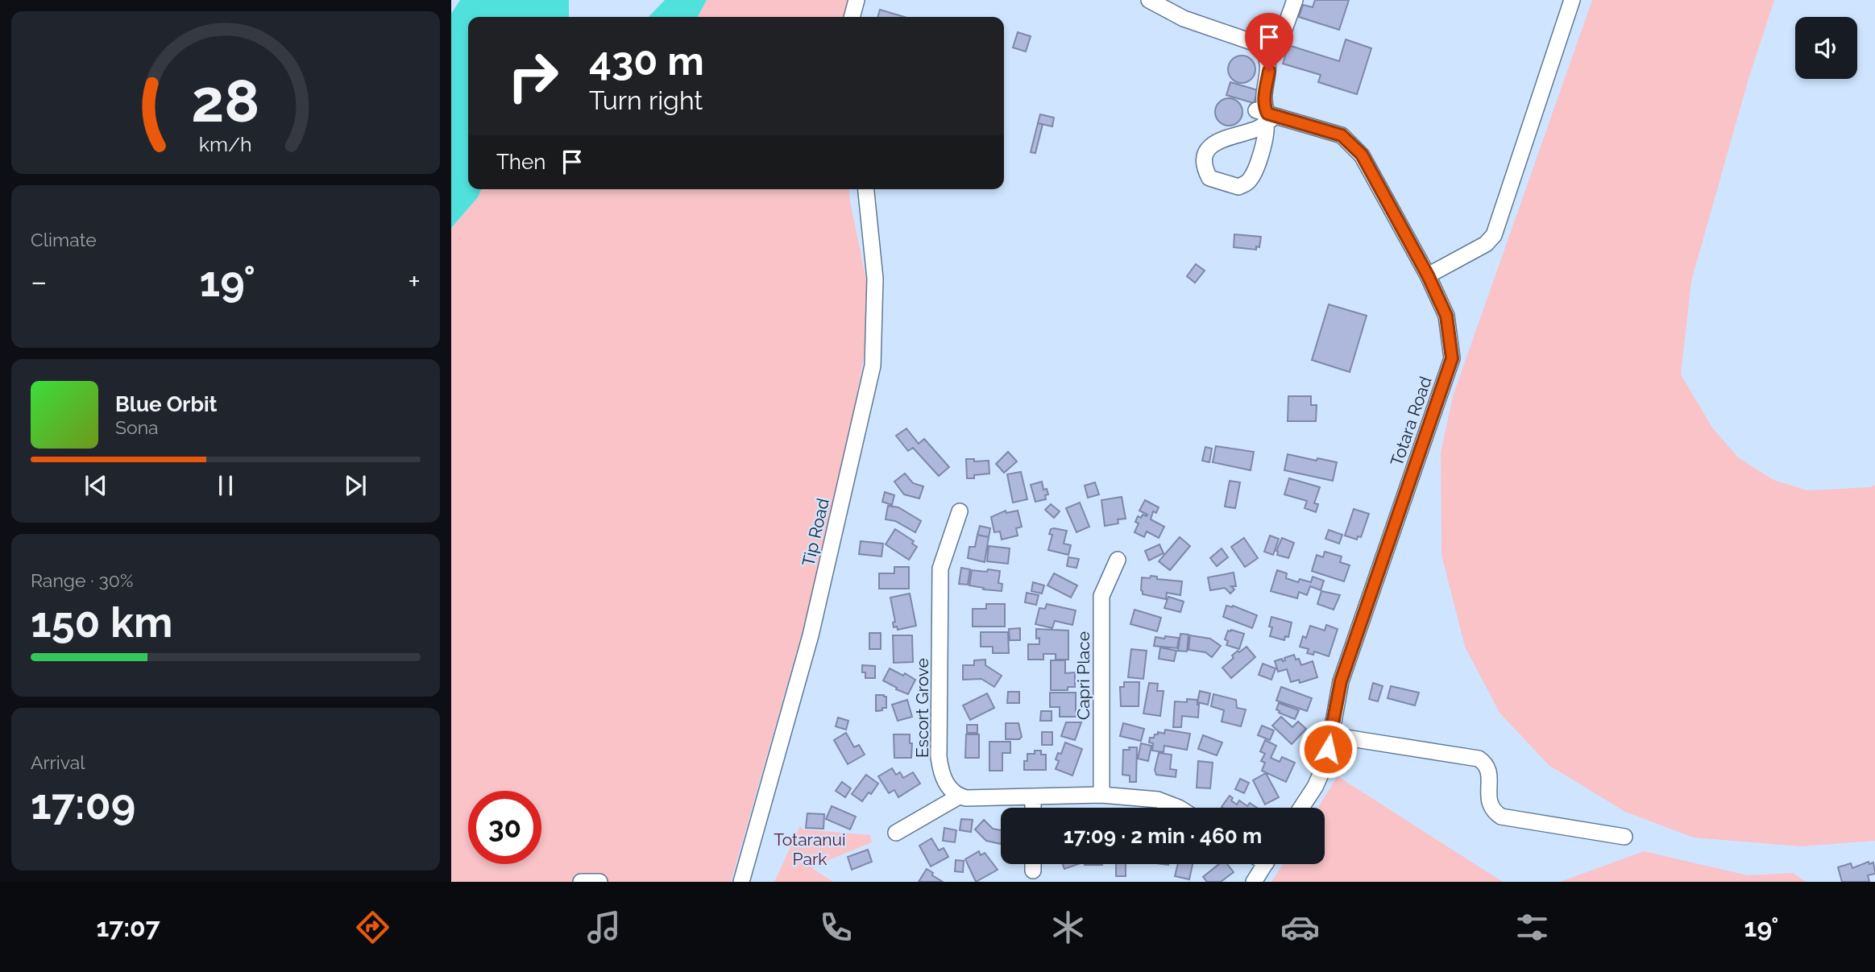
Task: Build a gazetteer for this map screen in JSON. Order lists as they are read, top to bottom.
{
  "streets": {
    "street": [
      "Totara Road",
      "Tip Road",
      "Capri Place",
      "Escort Grove"
    ]
  },
  "parks": ["Totaranui Park"],
  "page": {
    "turn": ["430 m", "Turn right"],
    "then": "Then",
    "tile": [
      "Climate",
      ["Range · 30%", "150 km"],
      ["Arrival", "17:09"]
    ],
    "heat": ["−", "19°", "+"],
    "song": ["Blue Orbit", "Sona"],
    "limit": "30",
    "trip": "17:09 · 2 min · 460 m",
    "tabs": ["17:07", "19°"],
    "gauge": ["28", "km/h"]
  }
}
